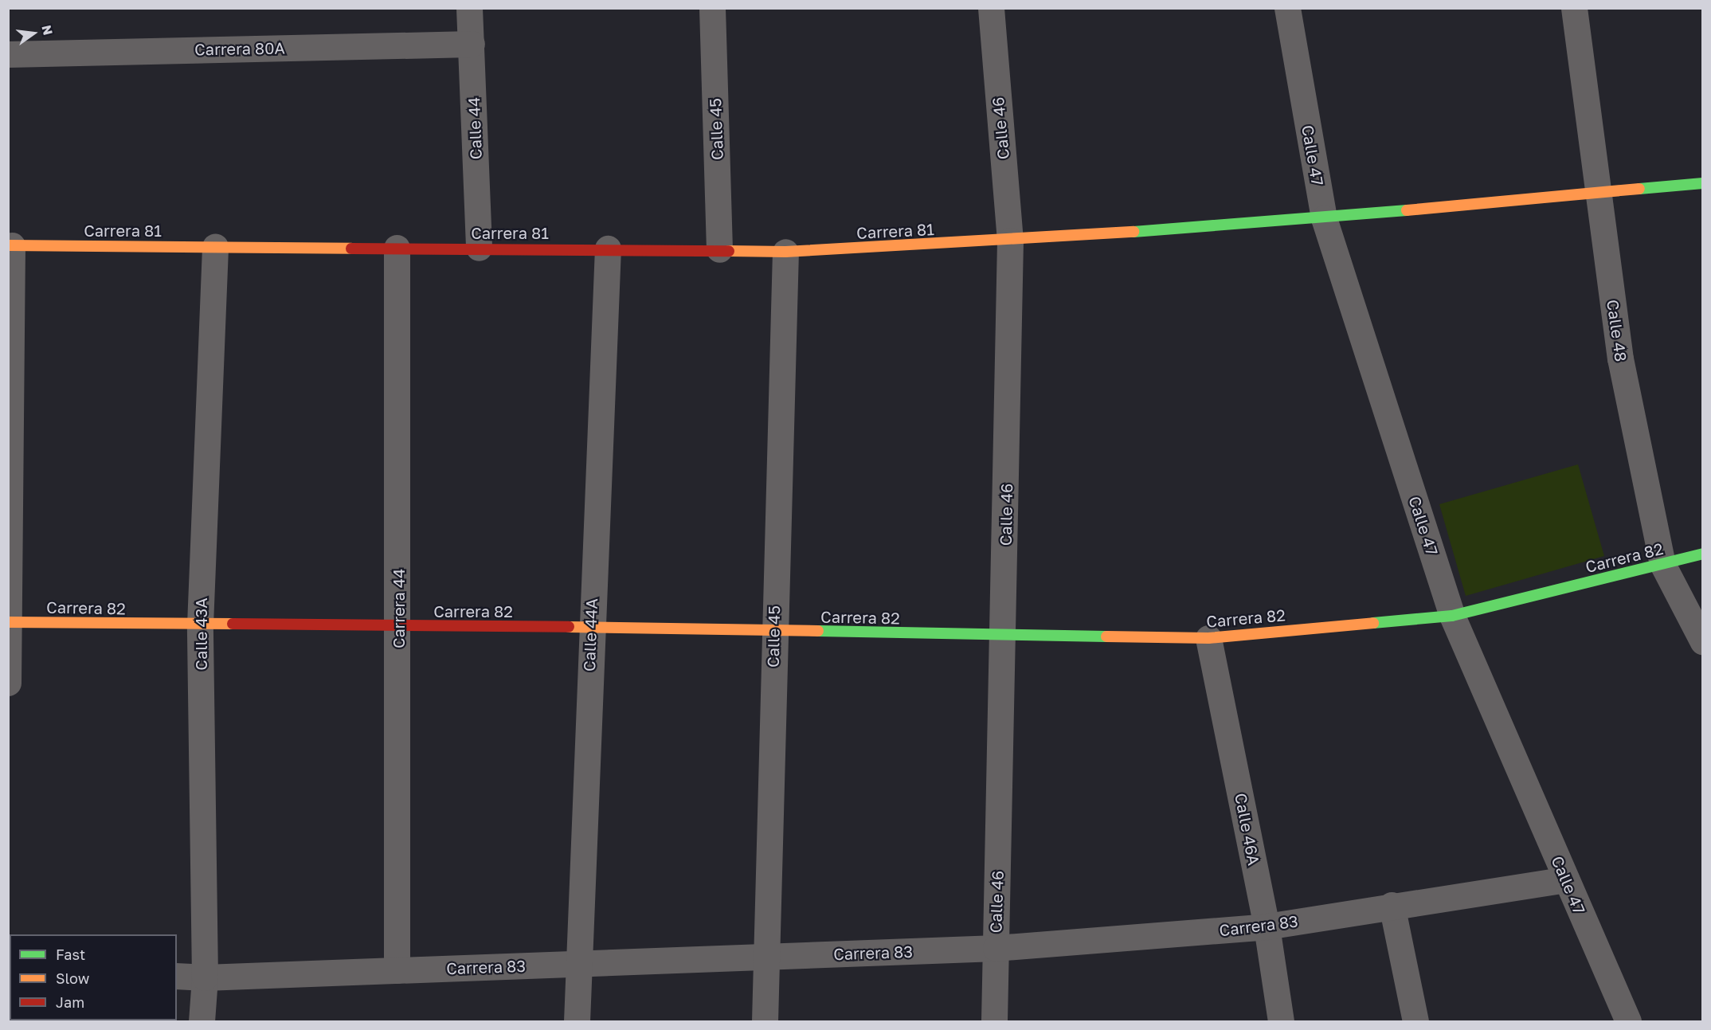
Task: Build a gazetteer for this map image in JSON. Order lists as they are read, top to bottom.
{
  "streets": {
    "street": [
      "Carrera 80A",
      "Calle 44",
      "Calle 46",
      "Calle 45",
      "Calle 47",
      "Carrera 81",
      "Calle 48",
      "Carrera 82",
      "Carrera 44",
      "Calle 43A",
      "Calle 44A",
      "Calle 46A",
      "Carrera 83"
    ]
  },
  "crossings": [
    ["Carrera 80A", "Calle 44"],
    ["Calle 44", "Carrera 81"],
    ["Calle 46", "Carrera 81"],
    ["Calle 46", "Carrera 82"],
    ["Calle 46", "Carrera 83"],
    ["Calle 45", "Carrera 81"],
    ["Calle 45", "Carrera 82"],
    ["Calle 45", "Carrera 83"],
    ["Calle 47", "Carrera 81"],
    ["Calle 47", "Carrera 82"],
    ["Calle 47", "Carrera 83"],
    ["Carrera 81", "Calle 48"],
    ["Carrera 81", "Carrera 44"],
    ["Carrera 81", "Calle 43A"],
    ["Carrera 81", "Calle 44A"],
    ["Calle 48", "Carrera 82"],
    ["Carrera 82", "Carrera 44"],
    ["Carrera 82", "Calle 43A"],
    ["Carrera 82", "Calle 44A"],
    ["Carrera 82", "Calle 46A"],
    ["Carrera 44", "Carrera 83"],
    ["Calle 43A", "Carrera 83"],
    ["Calle 44A", "Carrera 83"],
    ["Calle 46A", "Carrera 83"]
  ],
  "legend": ["Fast", "Slow", "Jam"],
  "north": "right"
}
